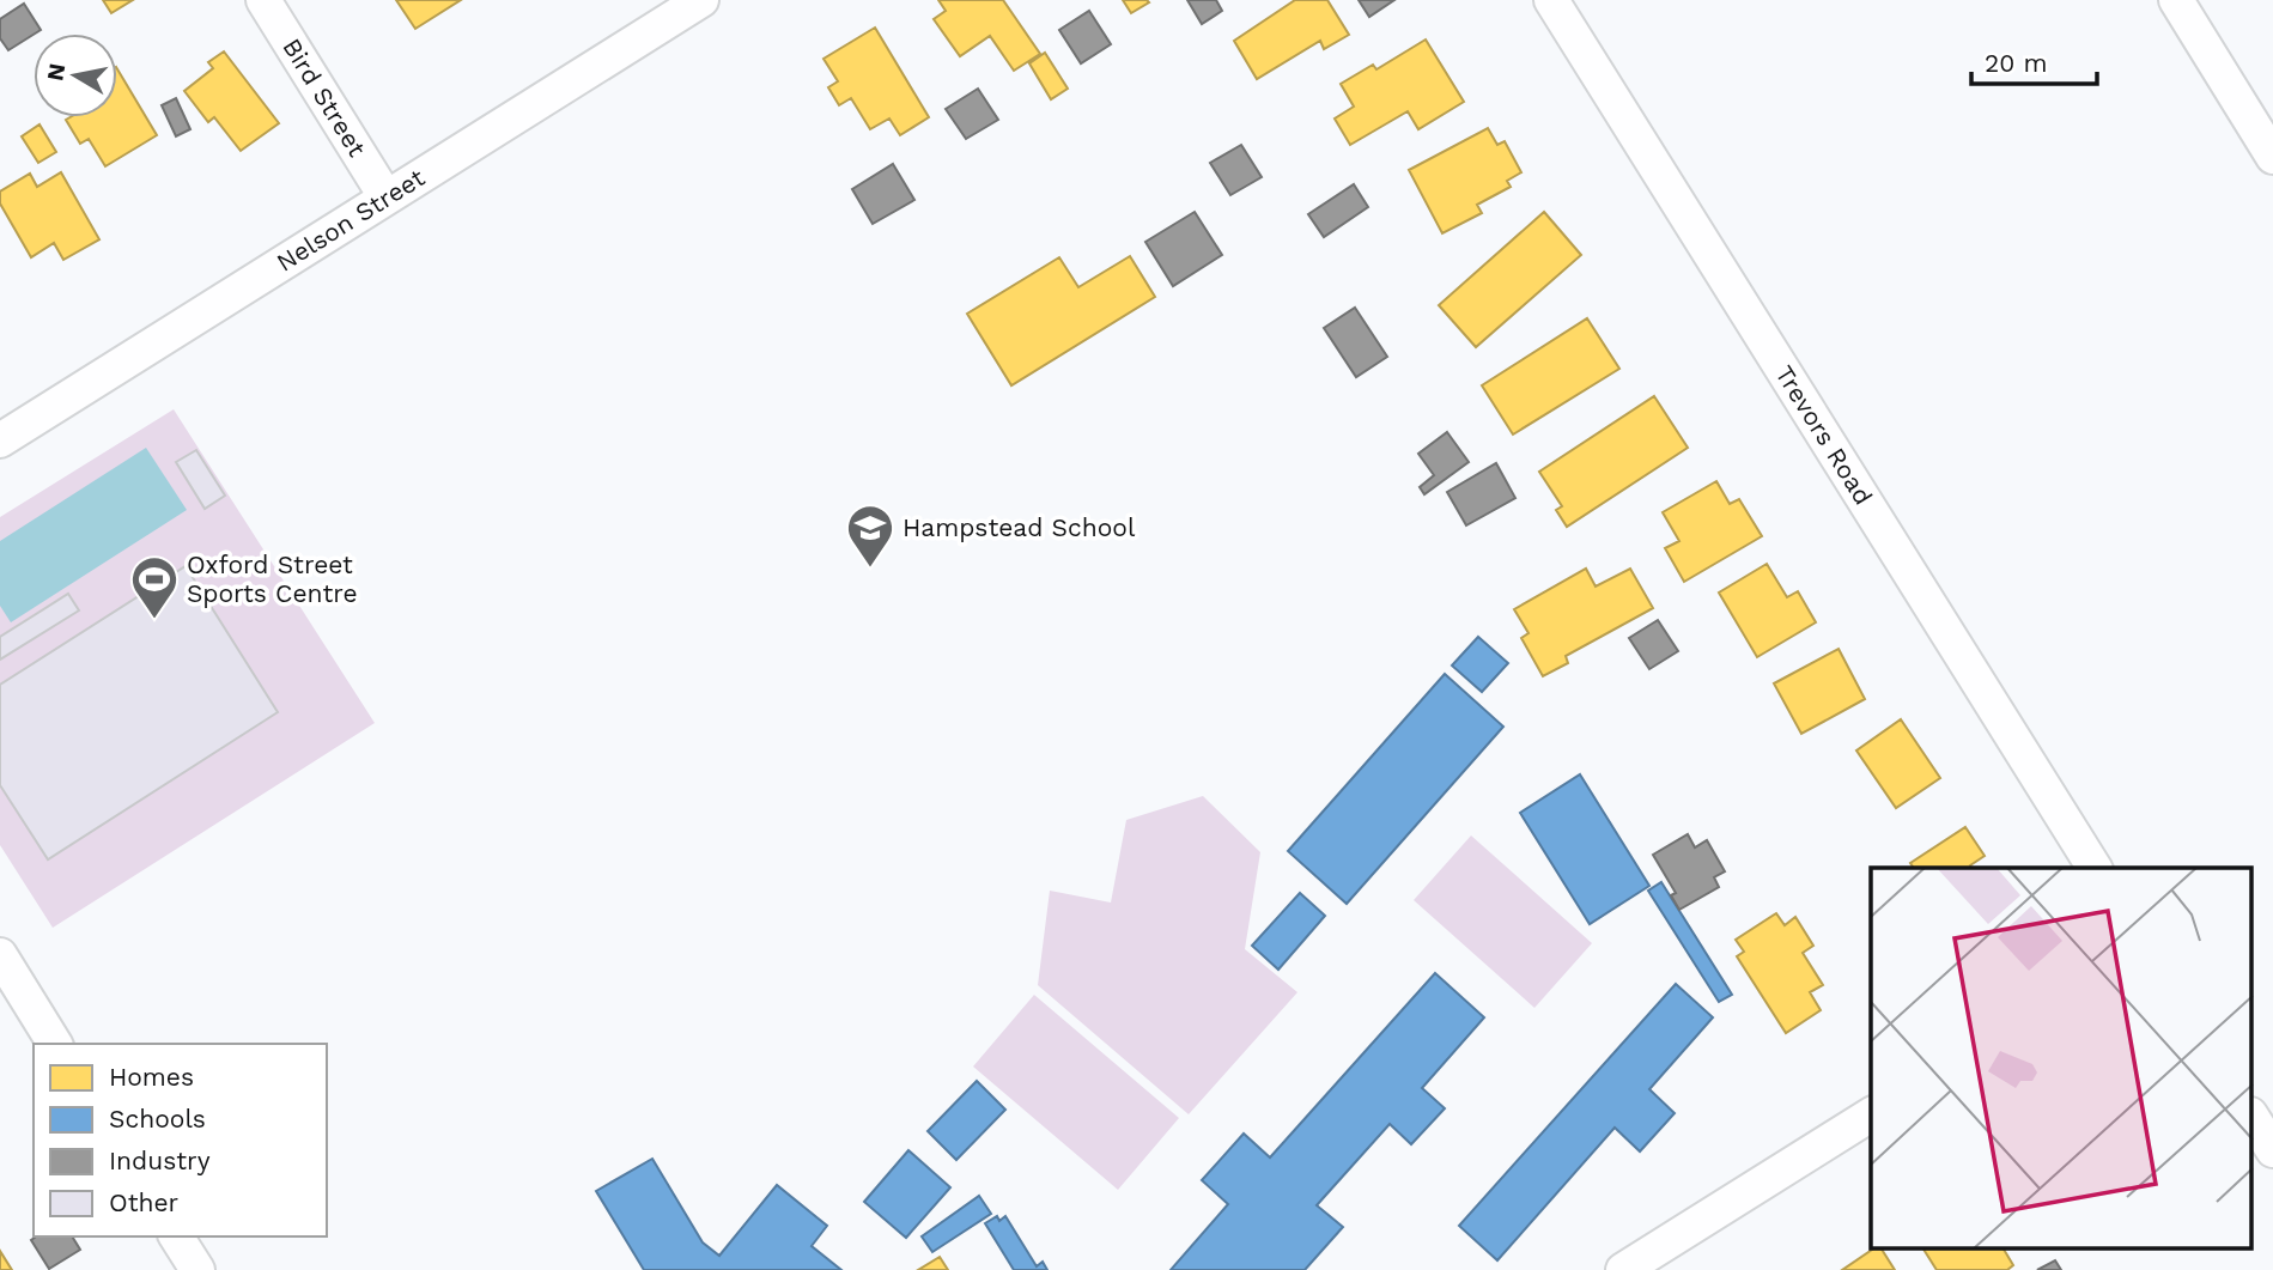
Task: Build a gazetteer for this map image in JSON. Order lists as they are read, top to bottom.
{
  "streets": {
    "street": ["Bird Street", "Nelson Street", "Trevors Road"]
  },
  "crossings": [
    ["Bird Street", "Nelson Street"]
  ],
  "places": {
    "school or university": ["Hampstead School"],
    "sports": ["Oxford Street Sports Centre"]
  },
  "legend": [
    "Homes",
    "Schools",
    "Industry",
    "Other"
  ],
  "scale_bar": "20 m",
  "north": "left"
}
